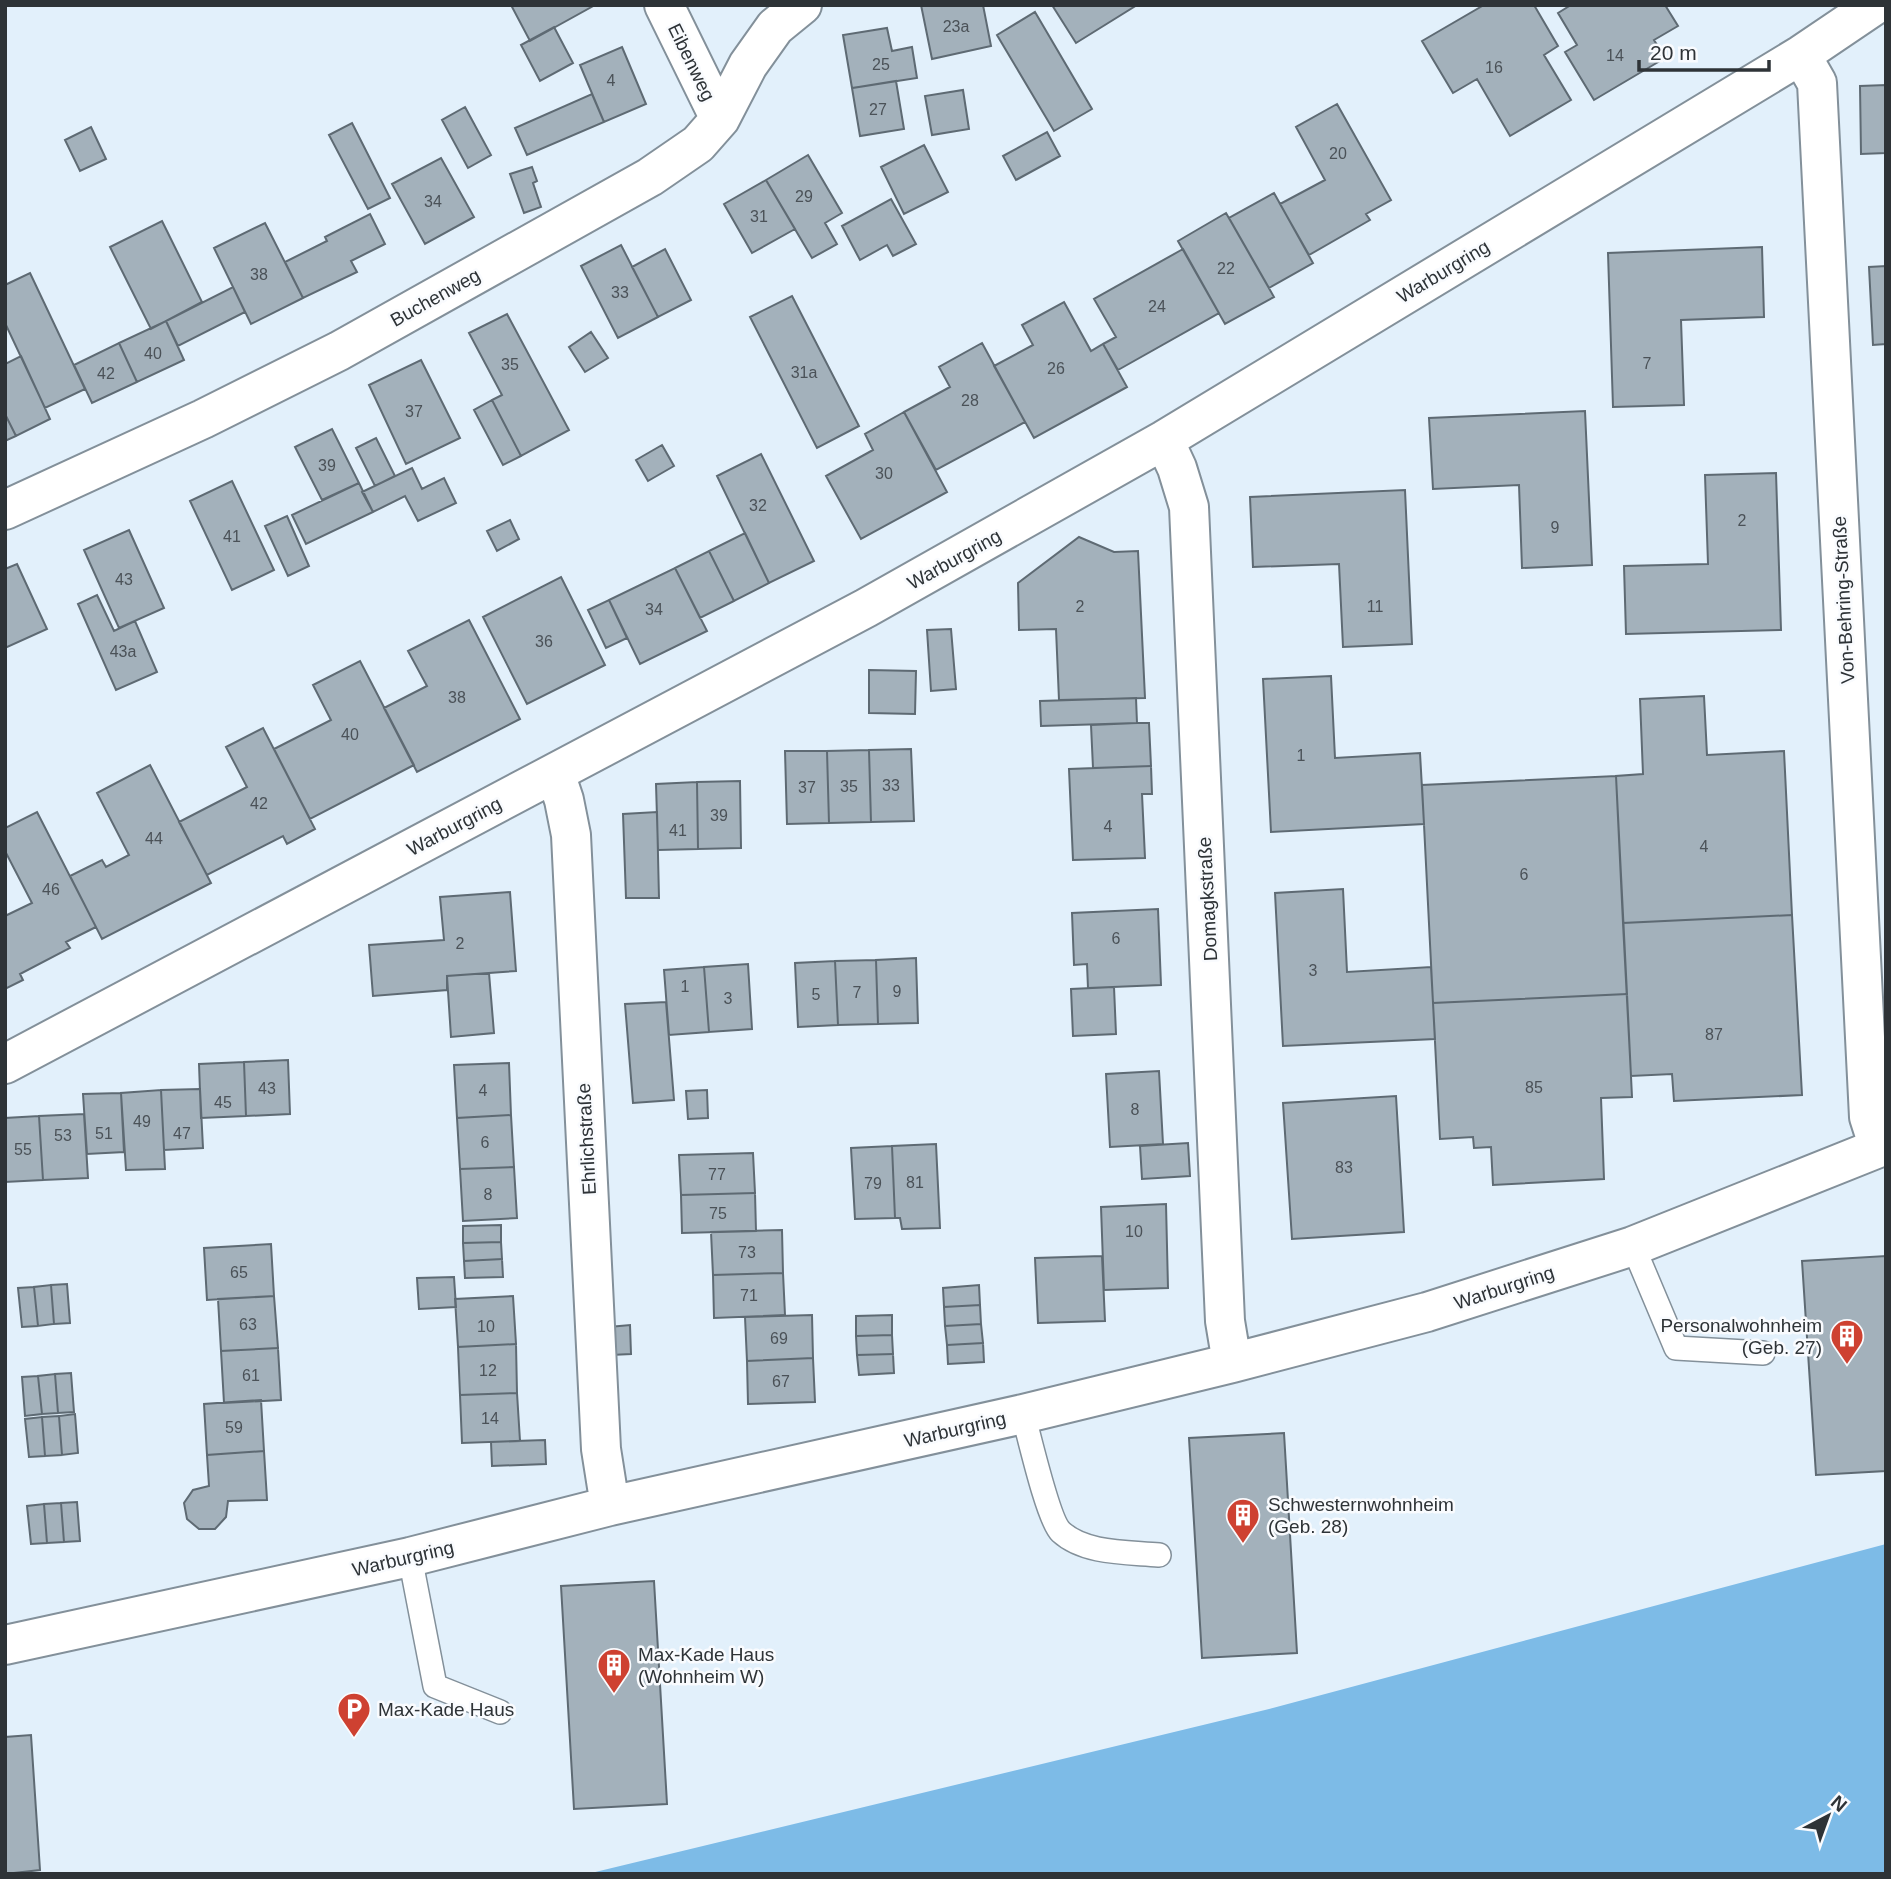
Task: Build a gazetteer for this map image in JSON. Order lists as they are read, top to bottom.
{
  "streets": {
    "street": [
      "Eibenweg",
      "Warburgring",
      "Buchenweg",
      "Von-Behring-Straße",
      "Domagkstraße",
      "Ehrlichstraße"
    ]
  },
  "crossings": [
    ["Eibenweg", "Buchenweg"],
    ["Warburgring", "Von-Behring-Straße"],
    ["Warburgring", "Domagkstraße"],
    ["Warburgring", "Ehrlichstraße"]
  ],
  "places": {
    "building": ["Personalwohnheim (Geb. 27)", "Schwesternwohnheim (Geb. 28)", "Max-Kade Haus (Wohnheim W)"],
    "parking": ["Max-Kade Haus"]
  },
  "house_numbers": [
    "23a",
    "14",
    "25",
    "16",
    "4",
    "27",
    "20",
    "29",
    "34",
    "31",
    "22",
    "38",
    "33",
    "24",
    "40",
    "7",
    "35",
    "26",
    "31a",
    "42",
    "28",
    "37",
    "39",
    "30",
    "32",
    "2",
    "9",
    "41",
    "43",
    "2",
    "11",
    "34",
    "36",
    "43a",
    "38",
    "40",
    "1",
    "33",
    "35",
    "37",
    "42",
    "39",
    "4",
    "41",
    "44",
    "4",
    "6",
    "46",
    "6",
    "2",
    "3",
    "1",
    "9",
    "7",
    "5",
    "3",
    "87",
    "85",
    "43",
    "4",
    "45",
    "8",
    "49",
    "51",
    "47",
    "53",
    "6",
    "55",
    "83",
    "77",
    "81",
    "79",
    "8",
    "75",
    "10",
    "73",
    "65",
    "71",
    "63",
    "10",
    "69",
    "12",
    "61",
    "67",
    "14",
    "59"
  ],
  "scale_bar": "20 m",
  "north": "top right"
}
